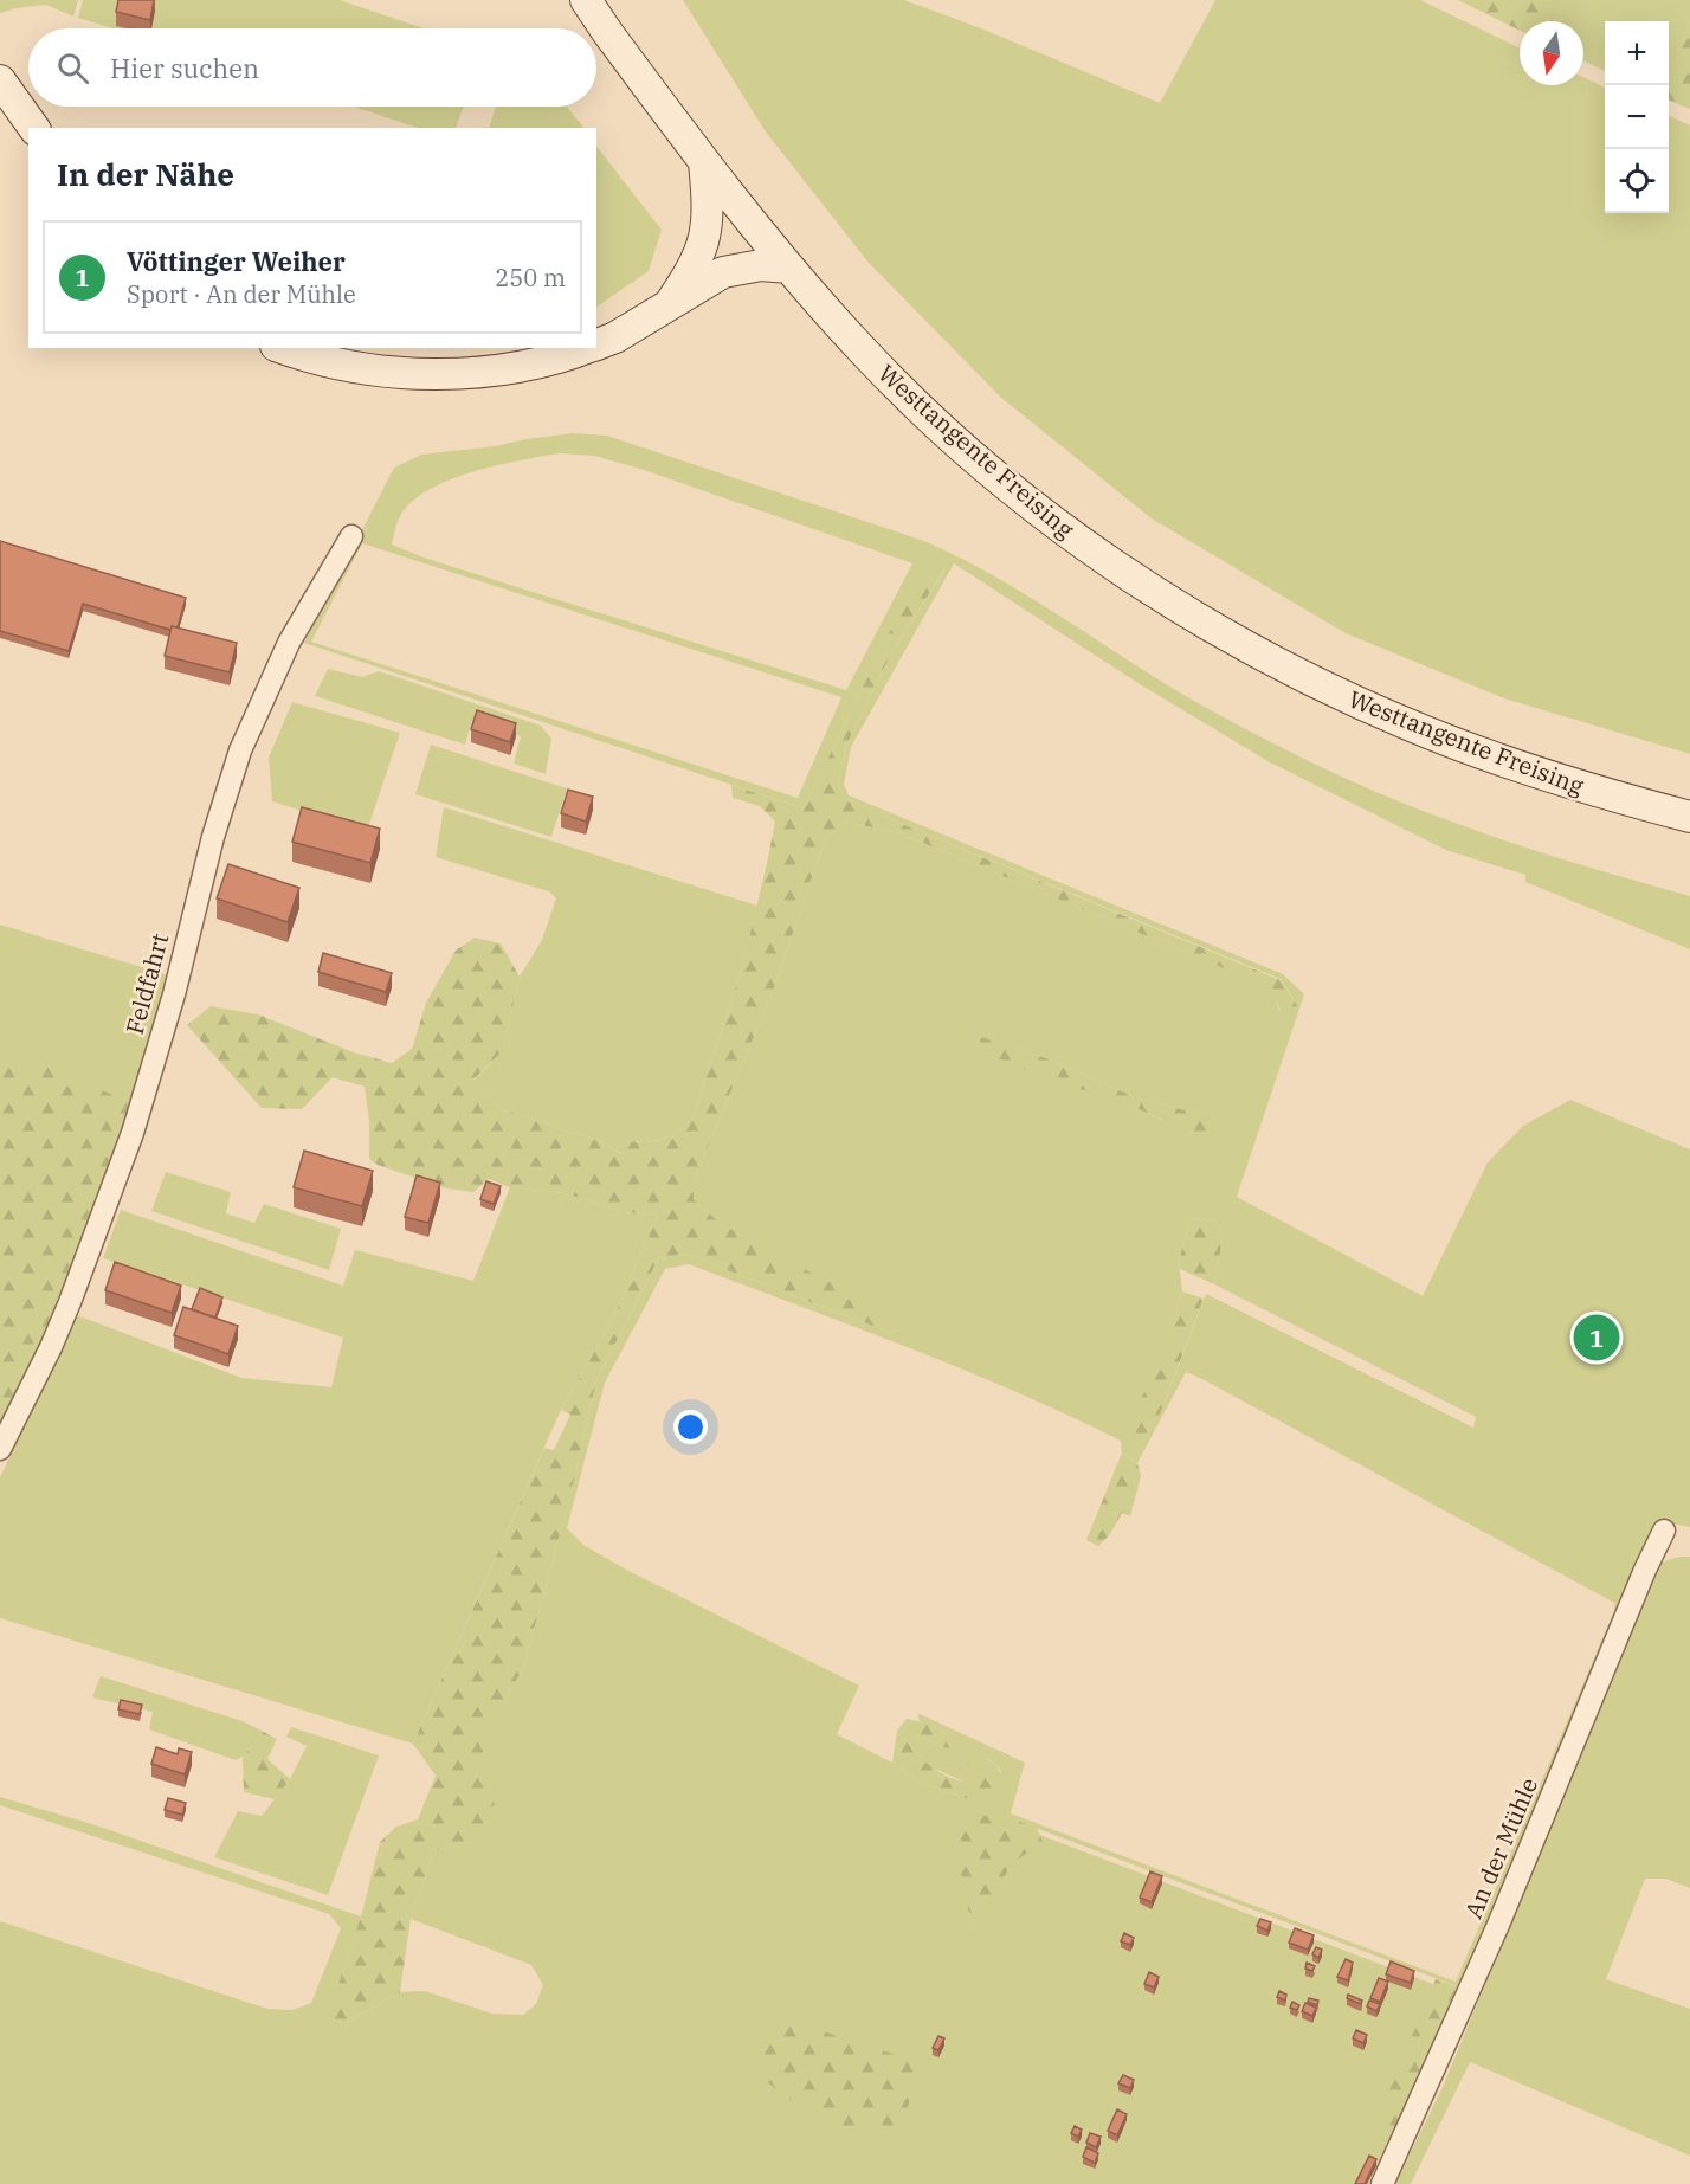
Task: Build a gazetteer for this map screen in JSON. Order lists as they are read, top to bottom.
{
  "streets": {
    "main road": ["Westtangente Freising"],
    "street": ["Feldfahrt", "An der Mühle"]
  },
  "north": "bottom",
  "page": {
    "map_buttons": ["+", "−"],
    "search": "Hier suchen",
    "heading": "In der Nähe",
    "list": [
      {
        "mark": "1",
        "name": "Vöttinger Weiher",
        "note": "Sport · An der Mühle",
        "value": "250 m"
      }
    ],
    "pins": "1"
  }
}
